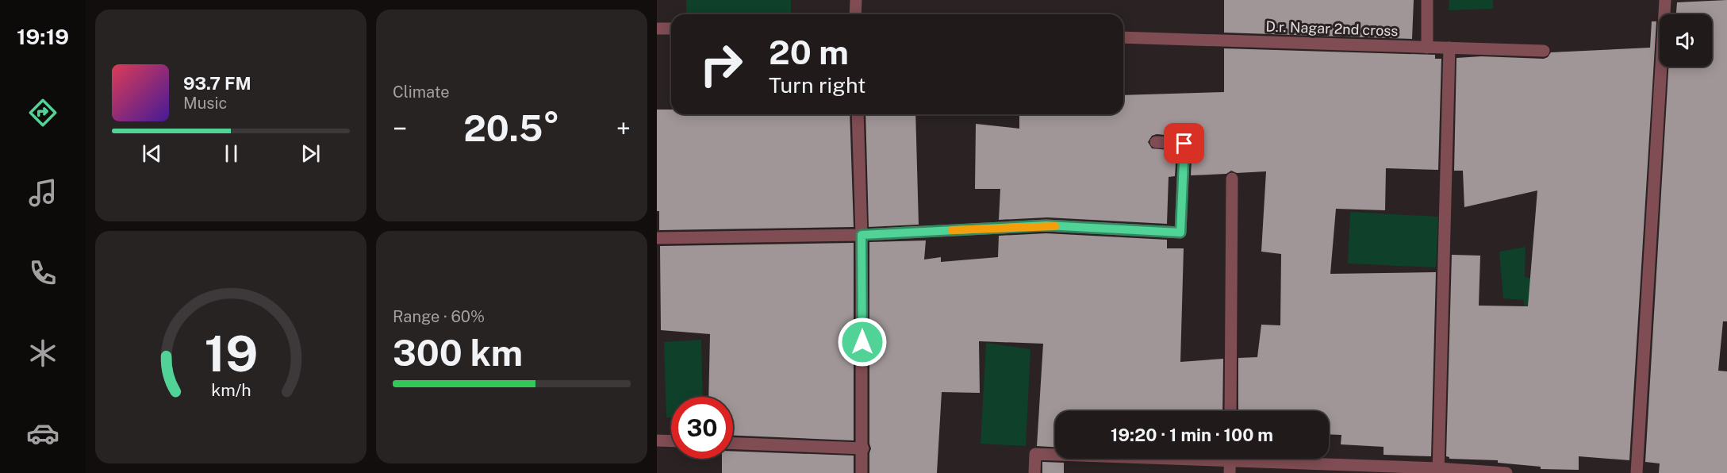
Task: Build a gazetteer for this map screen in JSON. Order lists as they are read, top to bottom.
{
  "streets": {
    "street": ["D.r. Nagar 2nd cross"]
  },
  "page": {
    "tabs": "19:19",
    "tile": [
      "Climate",
      ["Range · 60%", "300 km"]
    ],
    "turn": ["20 m", "Turn right"],
    "song": ["93.7 FM", "Music"],
    "heat": ["−", "20.5°", "+"],
    "limit": "30",
    "trip": "19:20 · 1 min · 100 m",
    "gauge": ["19", "km/h"]
  }
}
